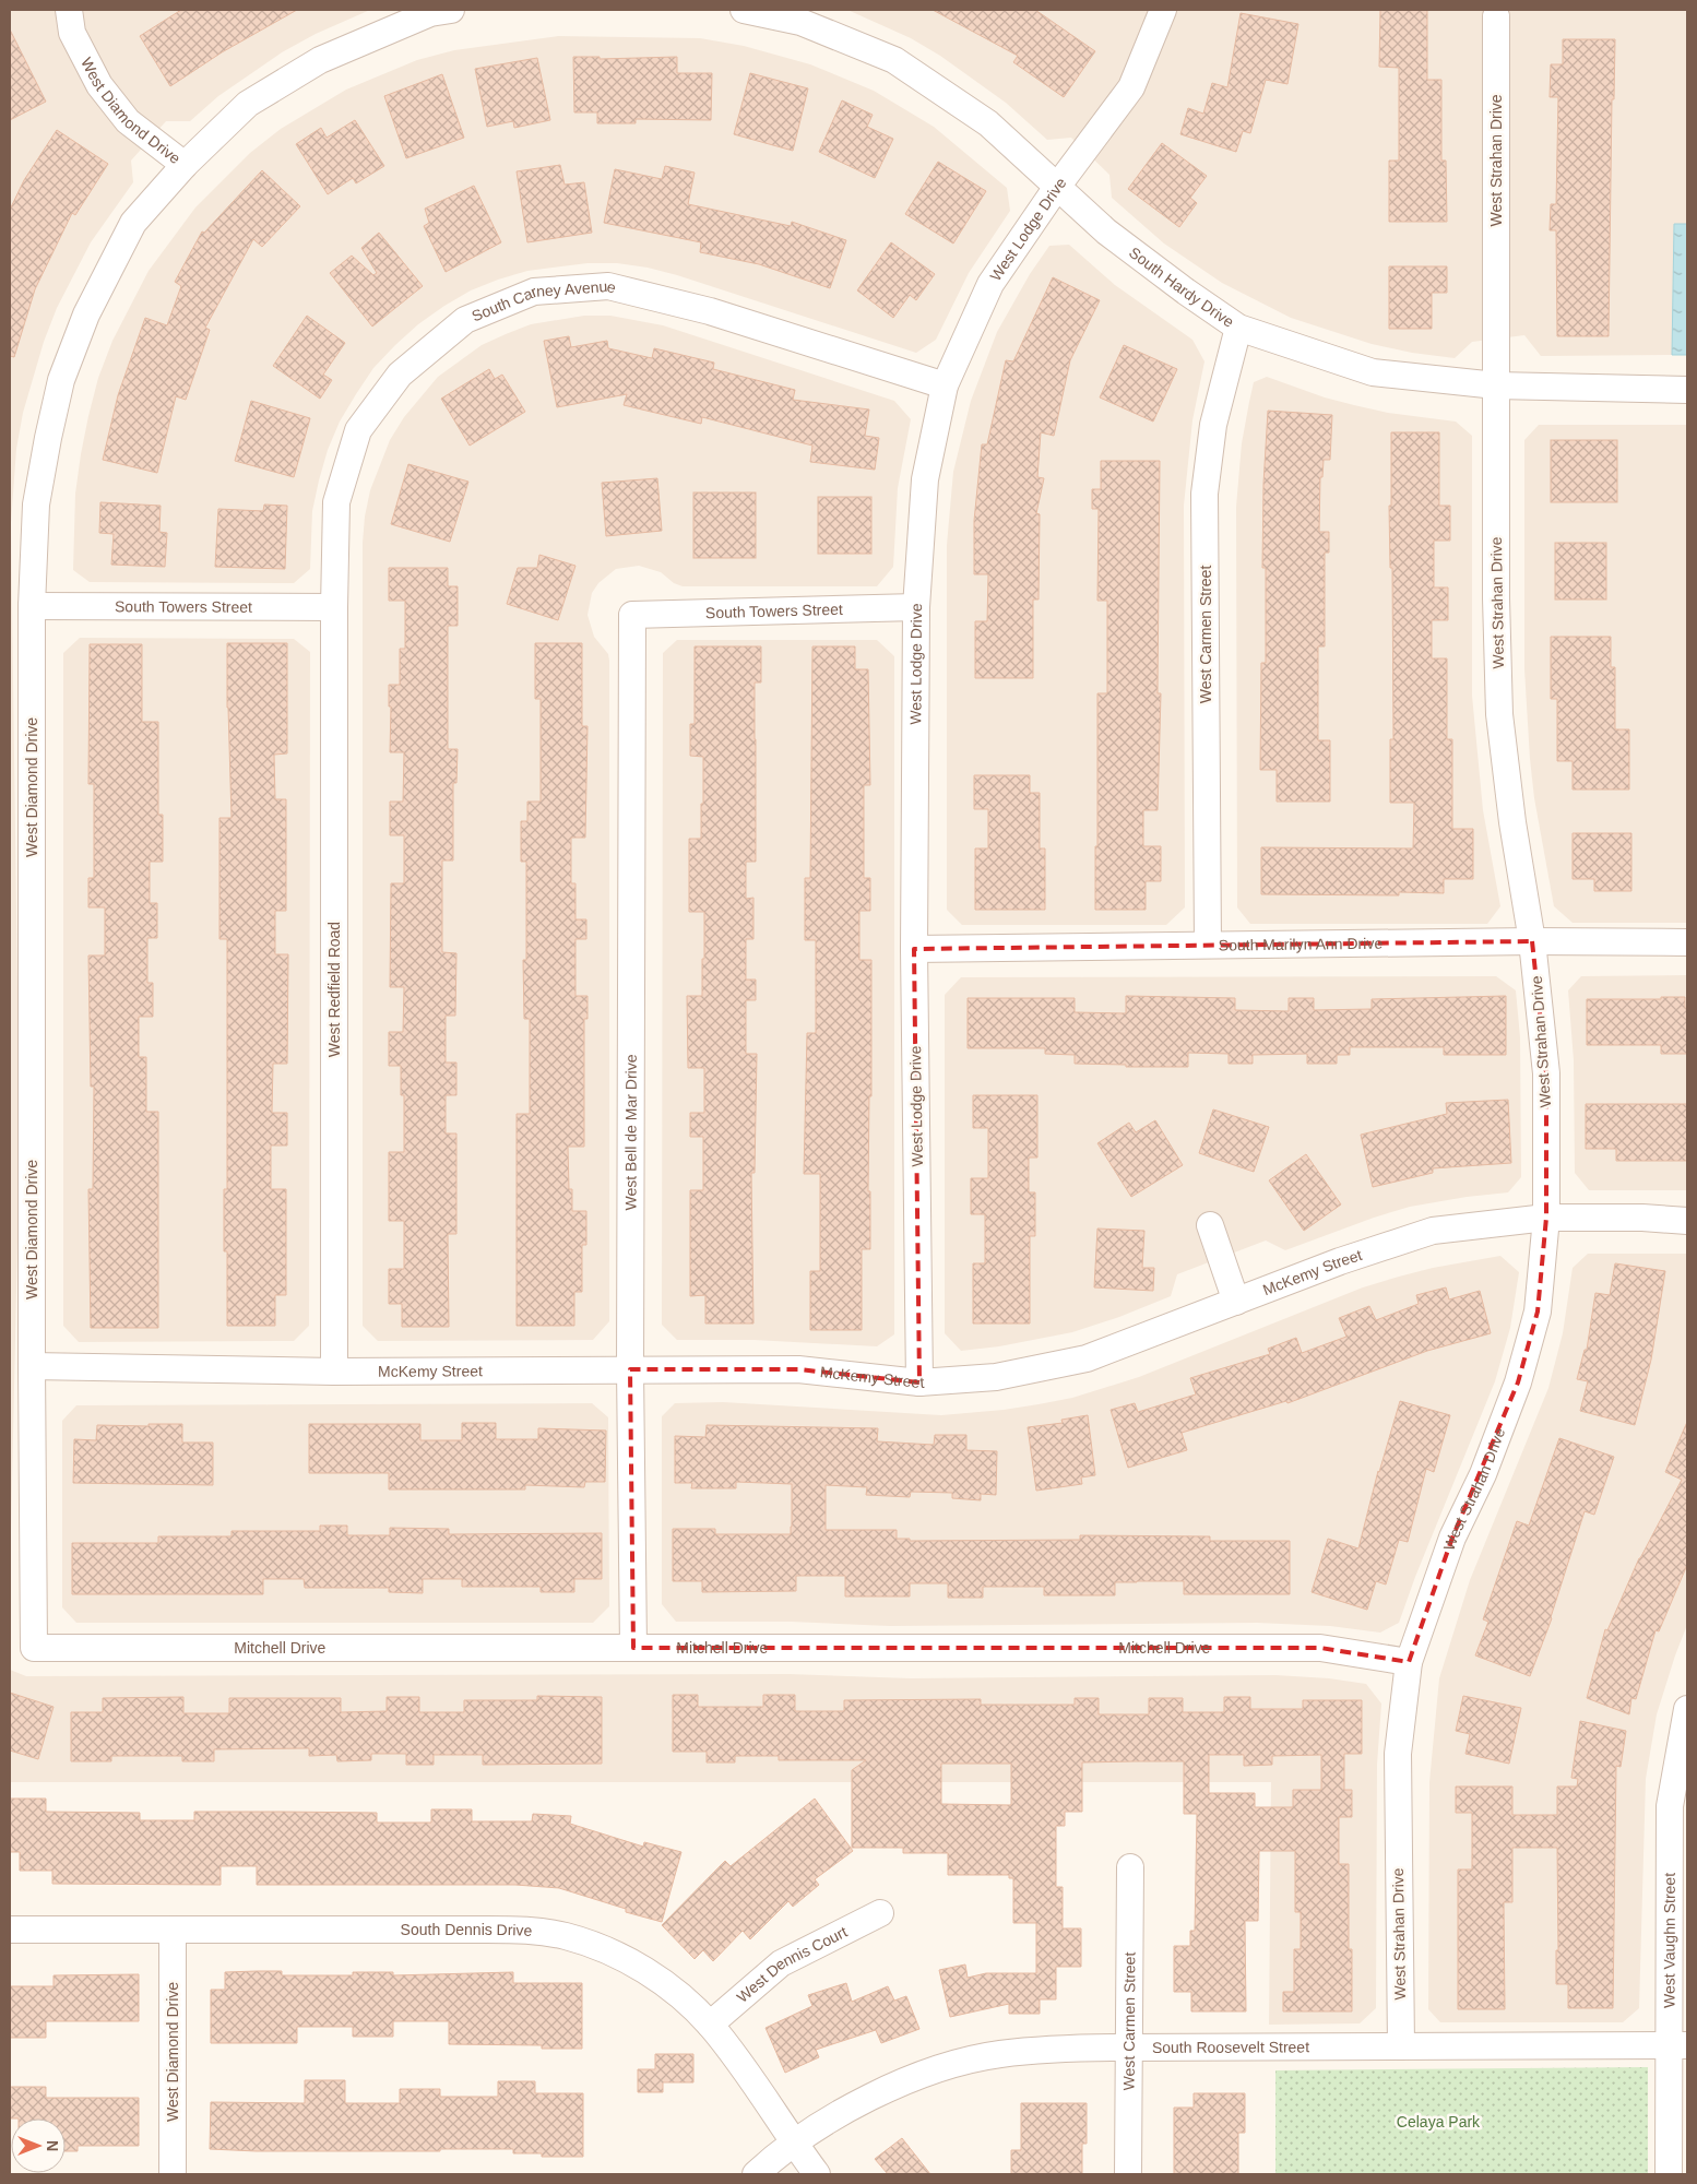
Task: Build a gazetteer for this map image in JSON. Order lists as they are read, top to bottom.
{
  "streets": {
    "street": [
      "West Diamond Drive",
      "West Strahan Drive",
      "West Lodge Drive",
      "South Hardy Drive",
      "South Carney Avenue",
      "South Towers Street",
      "West Carmen Street",
      "South Marilyn Ann Drive",
      "West Redfield Road",
      "West Bell de Mar Drive",
      "McKemy Street",
      "Mitchell Drive",
      "South Dennis Drive",
      "West Vaughn Street",
      "West Dennis Court",
      "South Roosevelt Street"
    ]
  },
  "crossings": [
    ["West Diamond Drive", "South Towers Street"],
    ["West Diamond Drive", "McKemy Street"],
    ["West Diamond Drive", "Mitchell Drive"],
    ["West Diamond Drive", "South Dennis Drive"],
    ["West Strahan Drive", "South Hardy Drive"],
    ["West Strahan Drive", "South Marilyn Ann Drive"],
    ["West Strahan Drive", "McKemy Street"],
    ["West Strahan Drive", "Mitchell Drive"],
    ["West Strahan Drive", "South Roosevelt Street"],
    ["West Lodge Drive", "South Hardy Drive"],
    ["West Lodge Drive", "South Carney Avenue"],
    ["West Lodge Drive", "South Towers Street"],
    ["West Lodge Drive", "South Marilyn Ann Drive"],
    ["West Lodge Drive", "McKemy Street"],
    ["South Hardy Drive", "West Carmen Street"],
    ["South Carney Avenue", "South Towers Street"],
    ["South Carney Avenue", "West Redfield Road"],
    ["South Towers Street", "West Redfield Road"],
    ["South Towers Street", "West Bell de Mar Drive"],
    ["West Carmen Street", "South Marilyn Ann Drive"],
    ["West Carmen Street", "South Roosevelt Street"],
    ["West Redfield Road", "McKemy Street"],
    ["West Bell de Mar Drive", "McKemy Street"],
    ["West Bell de Mar Drive", "Mitchell Drive"],
    ["South Dennis Drive", "West Dennis Court"],
    ["South Dennis Drive", "South Roosevelt Street"],
    ["West Vaughn Street", "South Roosevelt Street"]
  ],
  "parks": ["Celaya Park"],
  "north": "right"
}
